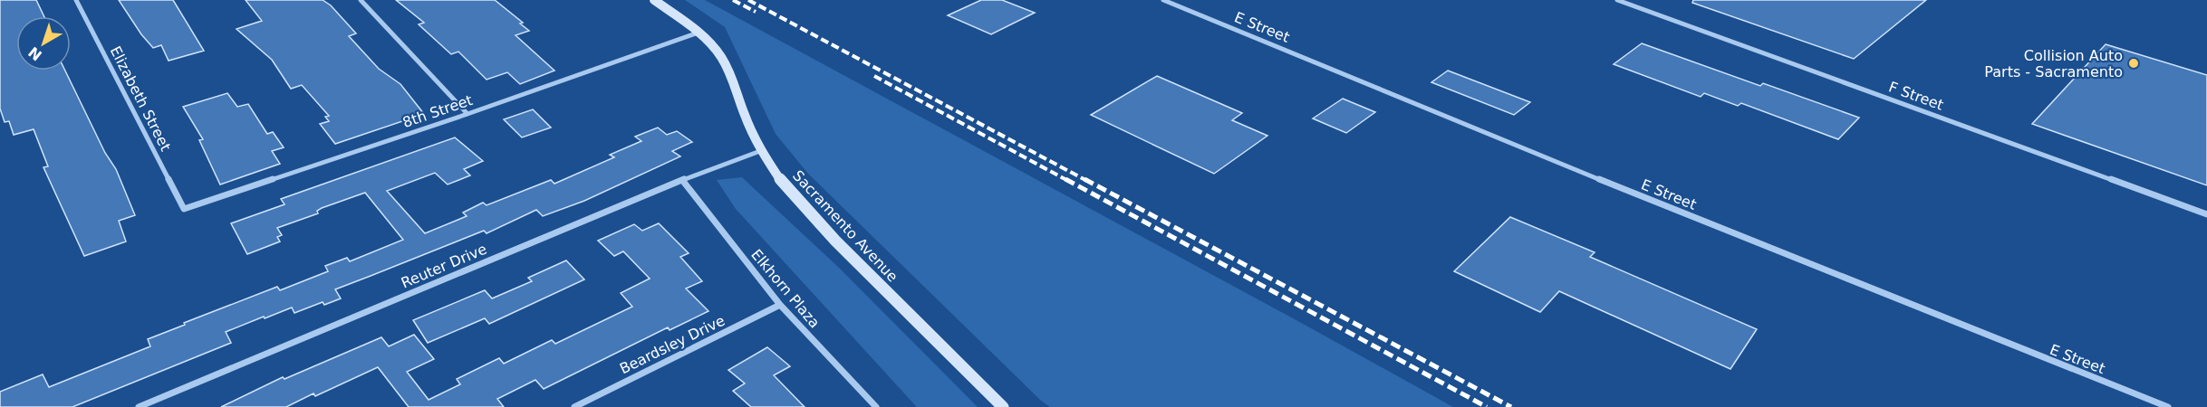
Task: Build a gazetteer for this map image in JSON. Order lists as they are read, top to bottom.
{
  "streets": {
    "main road": ["Sacramento Avenue"],
    "street": [
      "E Street",
      "F Street",
      "Elizabeth Street",
      "8th Street",
      "Reuter Drive",
      "Elkhorn Plaza",
      "Beardsley Drive"
    ]
  },
  "crossings": [
    ["Elizabeth Street", "8th Street"],
    ["8th Street", "Sacramento Avenue"],
    ["Sacramento Avenue", "Reuter Drive"],
    ["Reuter Drive", "Elkhorn Plaza"],
    ["Elkhorn Plaza", "Beardsley Drive"]
  ],
  "places": ["Collision Auto Parts - Sacramento"],
  "north": "bottom left"
}
